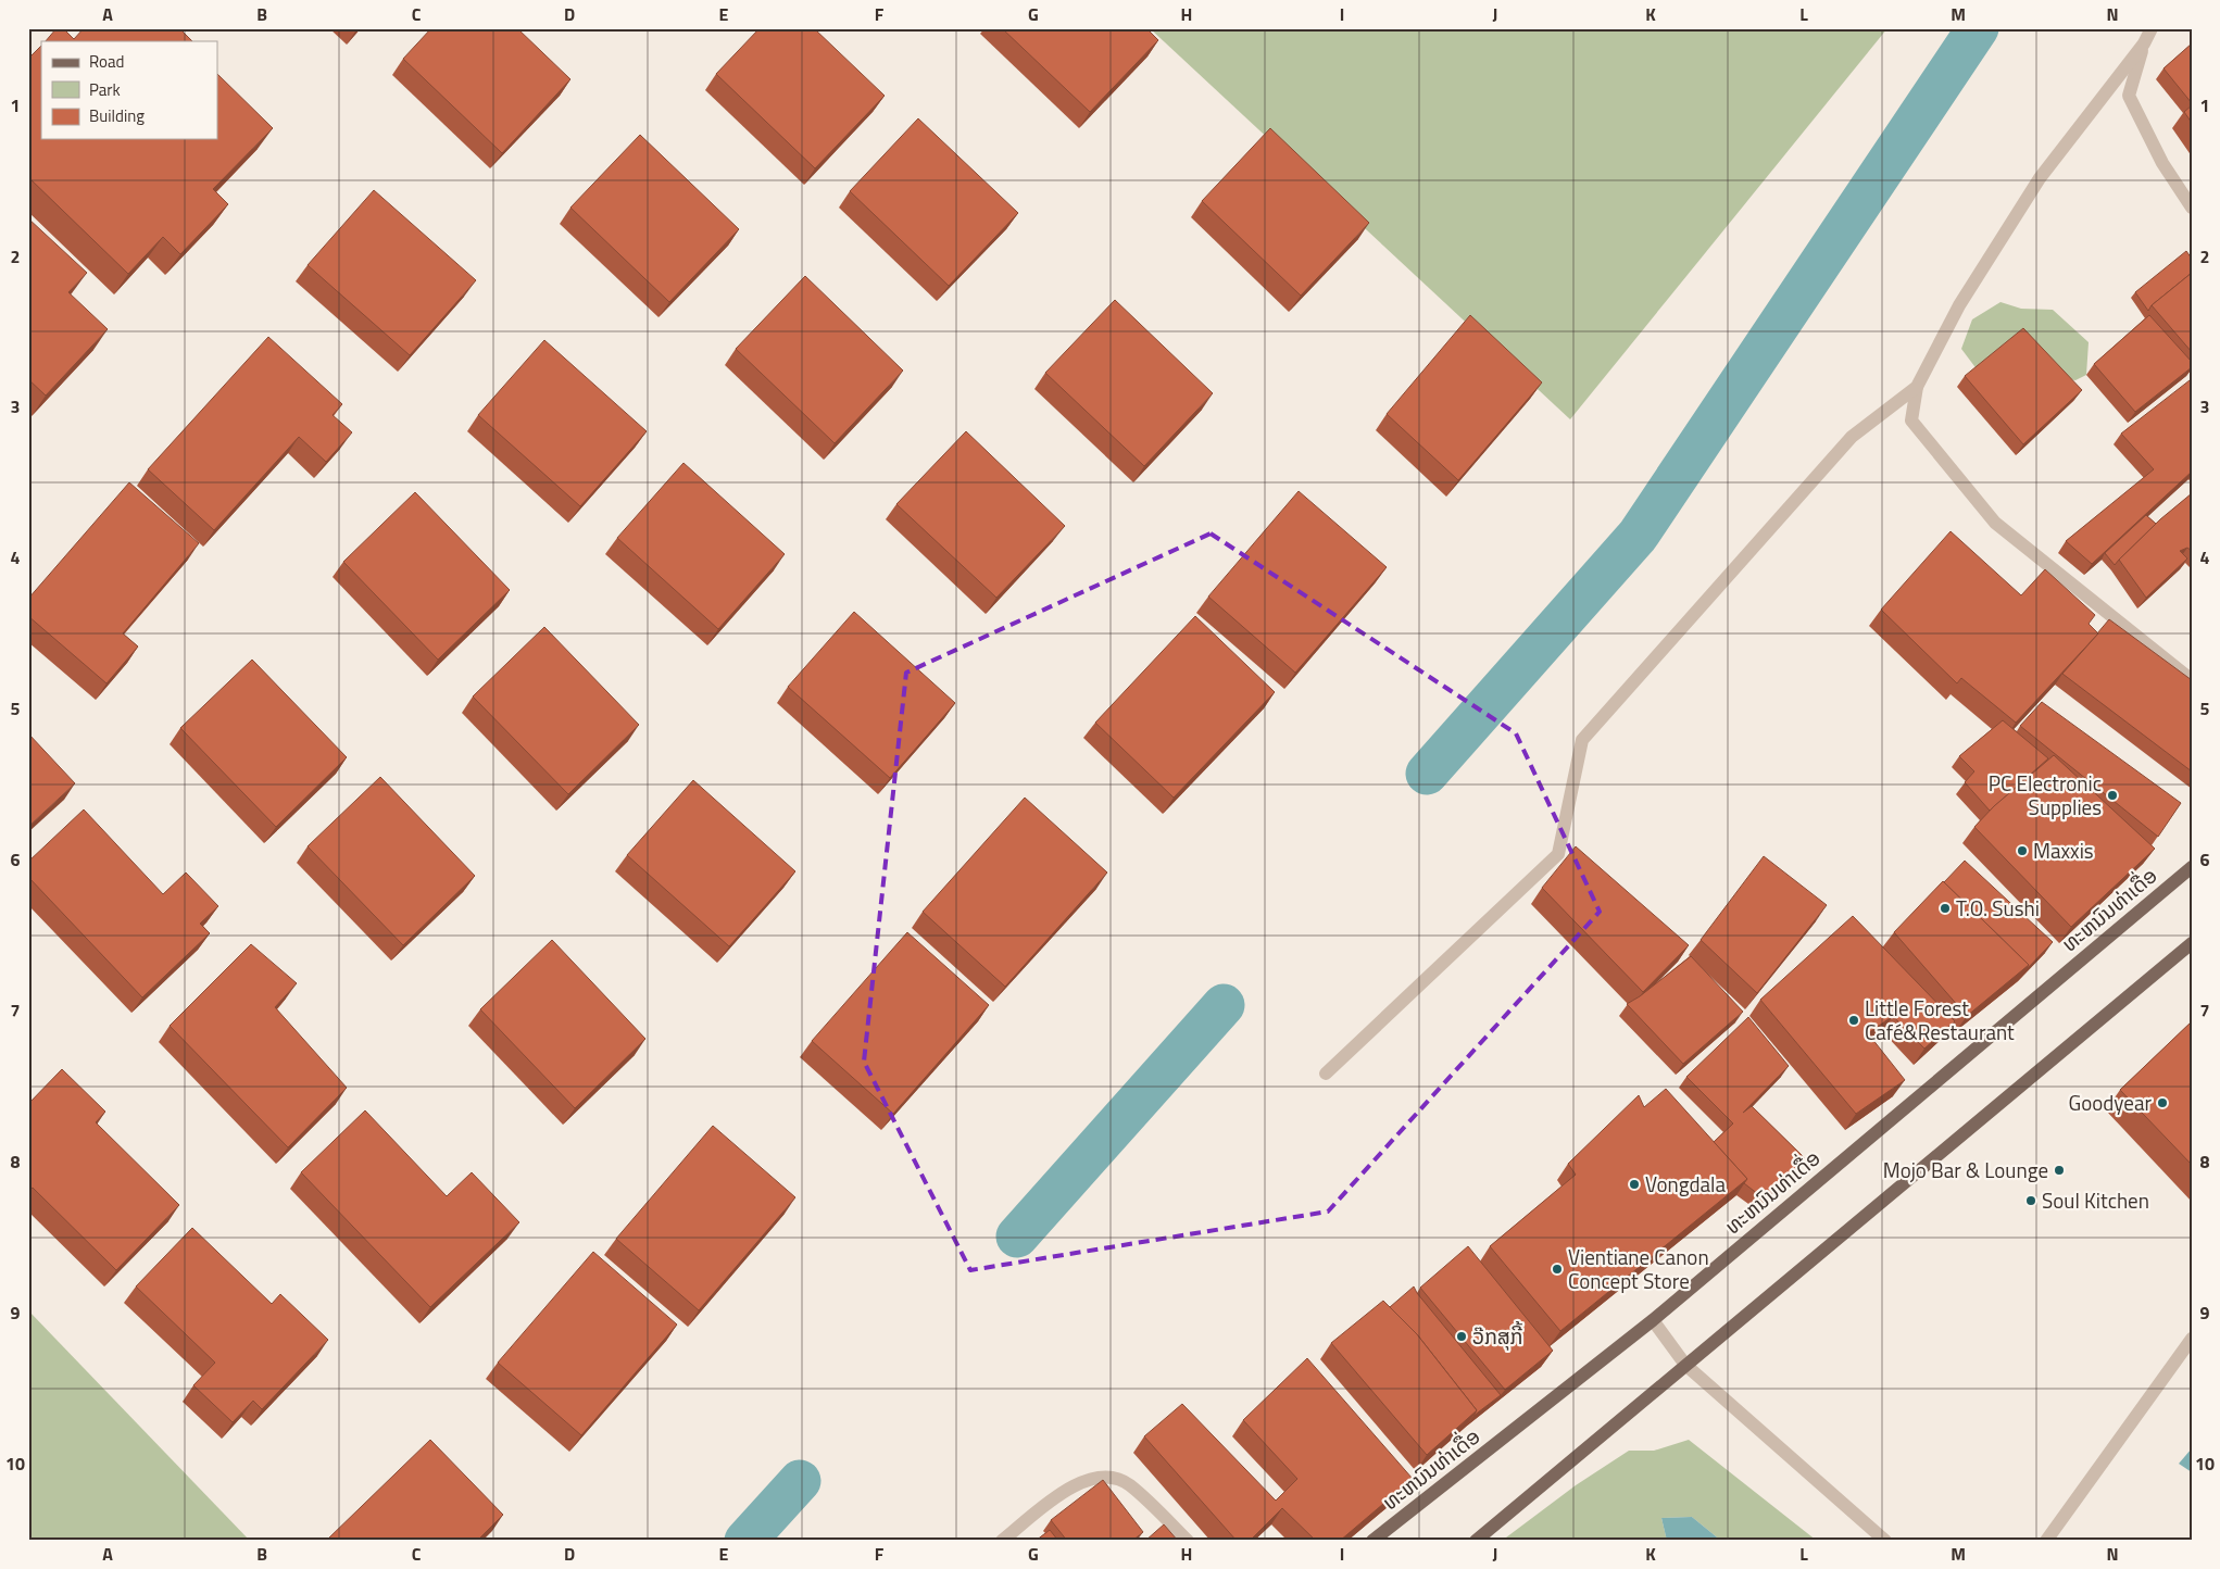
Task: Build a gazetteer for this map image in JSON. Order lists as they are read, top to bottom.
{
  "streets": {
    "main road": ["ທະຫນົນທ່າເດື່ອ"]
  },
  "places": [
    "PC Electronic Supplies",
    "Maxxis",
    "T.O. Sushi",
    "Little Forest Café&Restaurant",
    "Goodyear",
    "Mojo Bar & Lounge",
    "Vongdala",
    "Soul Kitchen",
    "Vientiane Canon Concept Store",
    "ວ໊ກສຸກີ້"
  ],
  "legend": ["Road", "Park", "Building"],
  "grid": {
    "columns": [
      "A",
      "B",
      "C",
      "D",
      "E",
      "F",
      "G",
      "H",
      "I",
      "J",
      "K",
      "L",
      "M",
      "N"
    ],
    "rows": [
      "1",
      "2",
      "3",
      "4",
      "5",
      "6",
      "7",
      "8",
      "9",
      "10"
    ]
  }
}
